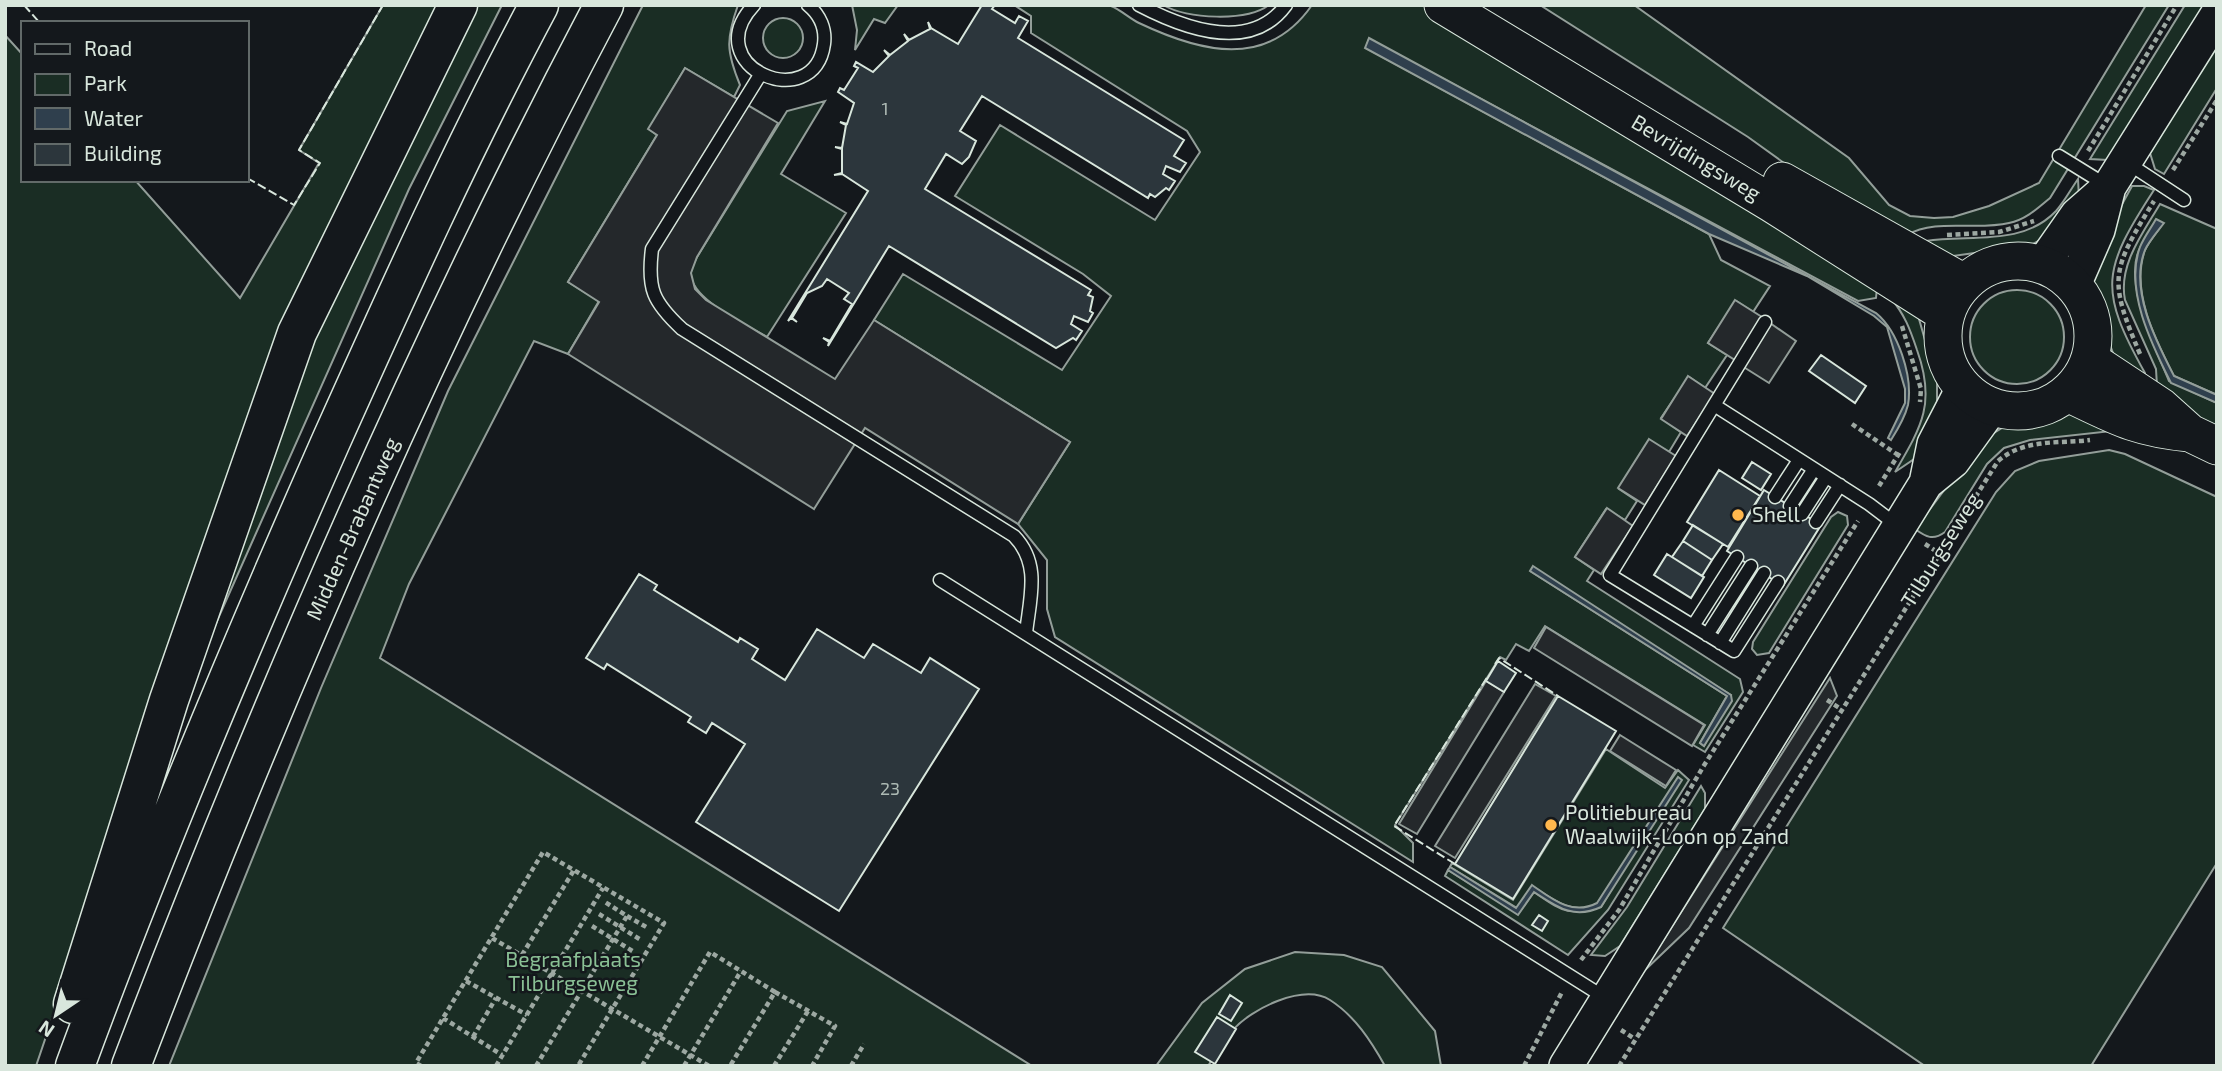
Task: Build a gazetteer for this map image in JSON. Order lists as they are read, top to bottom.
{
  "streets": {
    "highway": ["Midden-Brabantweg"],
    "main road": ["Bevrijdingsweg"],
    "path": ["Tilburgseweg"]
  },
  "parks": ["Begraafplaats Tilburgseweg"],
  "places": ["Shell", "Politiebureau Waalwijk-Loon op Zand"],
  "house_numbers": ["1", "23"],
  "legend": [
    "Road",
    "Park",
    "Water",
    "Building"
  ],
  "north": "bottom left"
}
